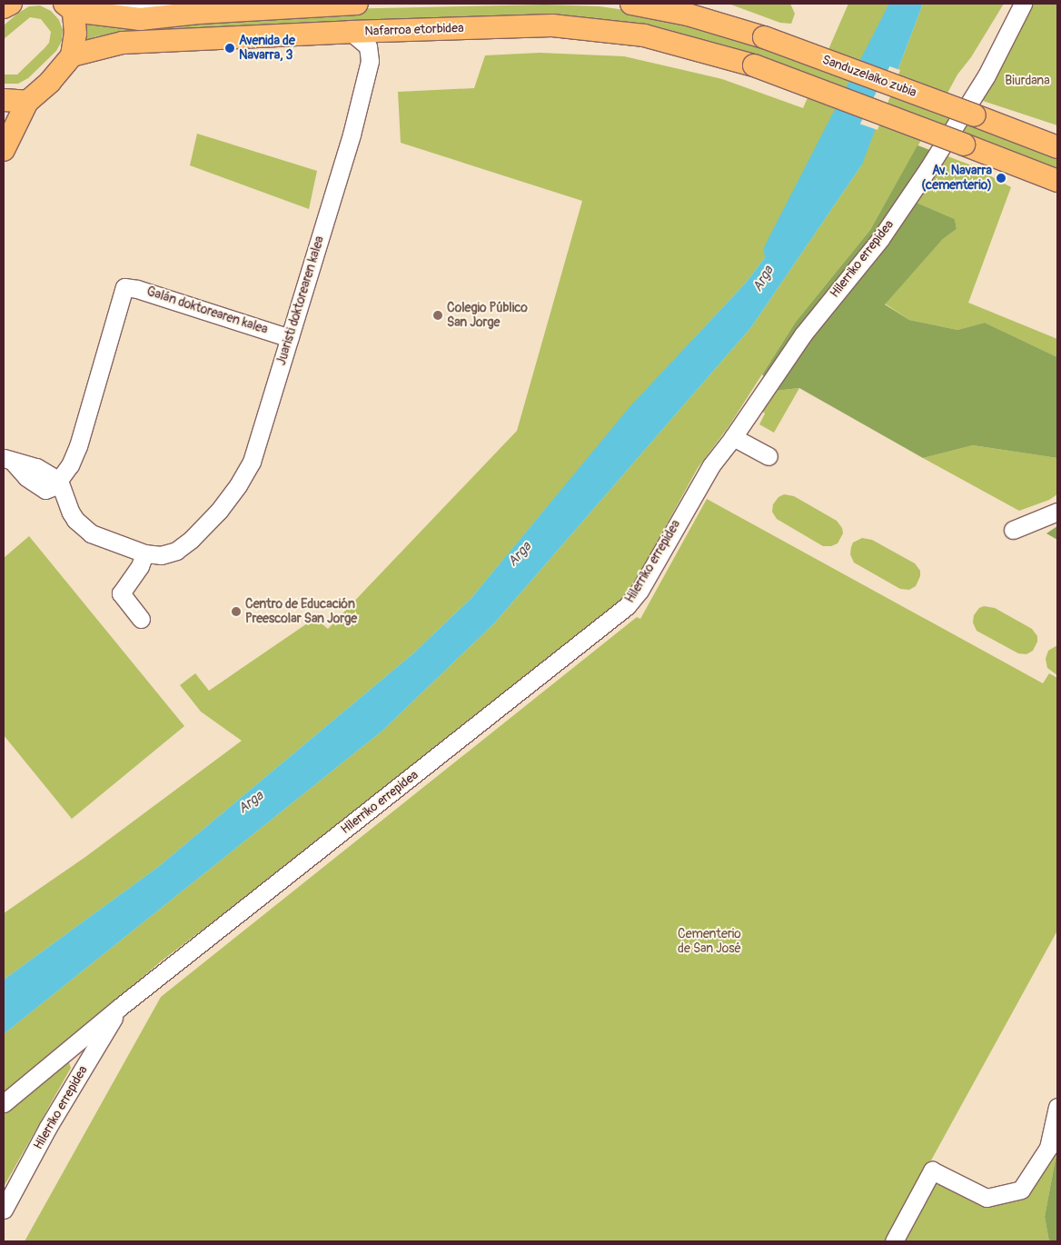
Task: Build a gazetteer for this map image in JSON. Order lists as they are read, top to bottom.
{
  "streets": {
    "main road": ["Nafarroa etorbidea", "Sanduzelaiko zubia"],
    "street": ["Hilerriko errepidea", "Juaristi doktorearen kalea", "Galán doktorearen kalea"]
  },
  "crossings": [
    ["Nafarroa etorbidea", "Juaristi doktorearen kalea"],
    ["Juaristi doktorearen kalea", "Galán doktorearen kalea"]
  ],
  "water": ["Arga"],
  "parks": ["Biurdana", "Cementerio de San José"],
  "places": [
    "Avenida de Navarra, 3",
    "Av. Navarra (cementerio)",
    "Colegio Público San Jorge",
    "Centro de Educación Preescolar San Jorge"
  ]
}
